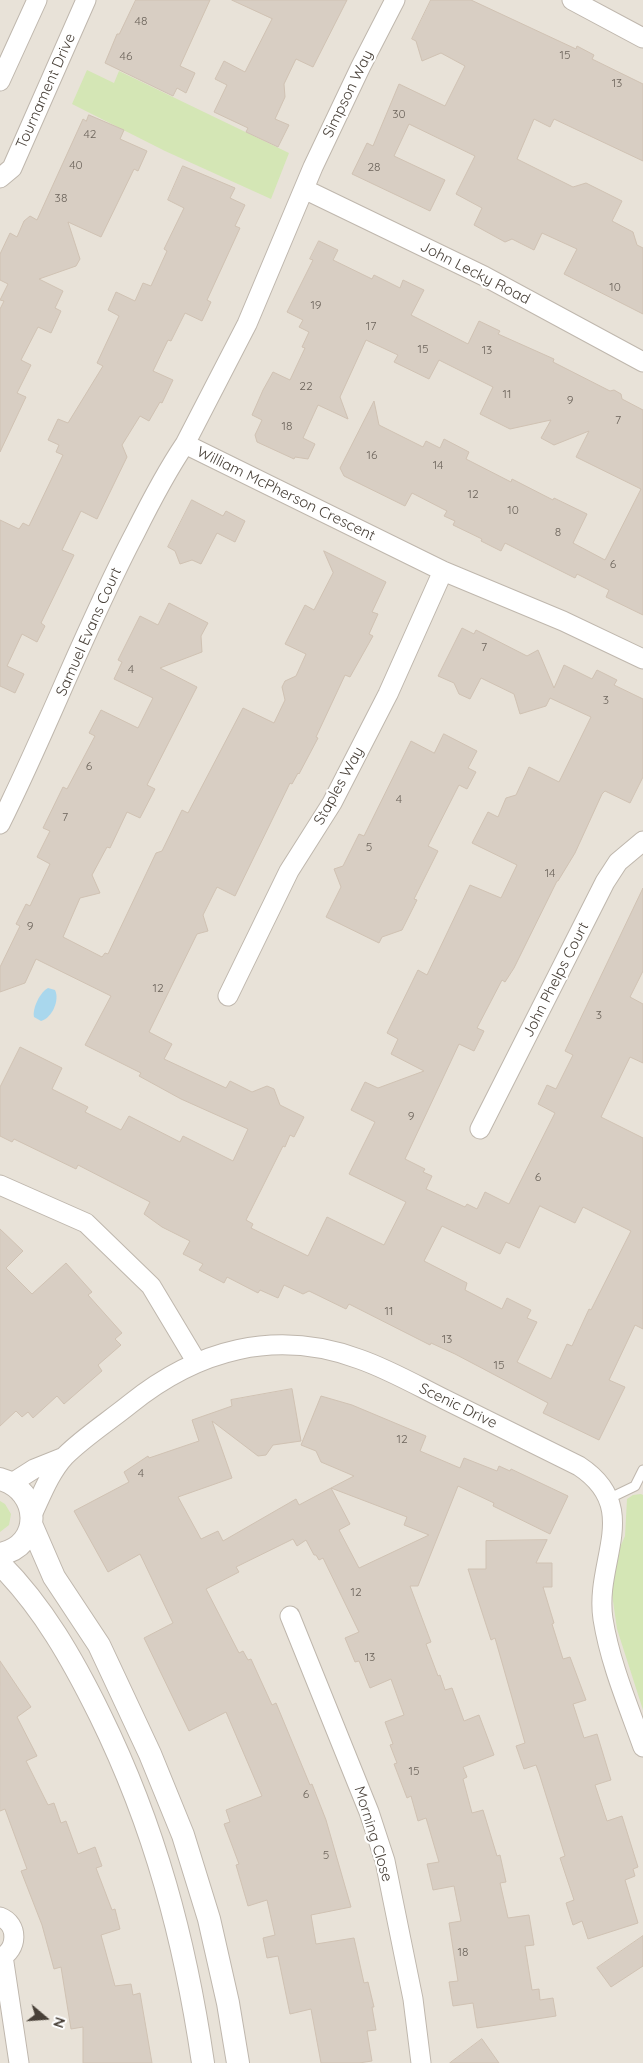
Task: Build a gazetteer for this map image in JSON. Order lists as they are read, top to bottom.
{
  "streets": {
    "street": [
      "Tournament Drive",
      "Simpson Way",
      "John Lecky Road",
      "William McPherson Crescent",
      "Samuel Evans Court",
      "Staples Way",
      "John Phelps Court",
      "Scenic Drive",
      "Morning Close"
    ]
  },
  "crossings": [
    ["Simpson Way", "John Lecky Road"],
    ["Simpson Way", "William McPherson Crescent"],
    ["John Lecky Road", "William McPherson Crescent"],
    ["William McPherson Crescent", "Samuel Evans Court"],
    ["William McPherson Crescent", "Staples Way"]
  ],
  "house_numbers": [
    "48",
    "15",
    "46",
    "13",
    "30",
    "42",
    "40",
    "28",
    "38",
    "10",
    "19",
    "17",
    "15",
    "13",
    "22",
    "11",
    "9",
    "7",
    "18",
    "16",
    "14",
    "12",
    "10",
    "8",
    "6",
    "7",
    "4",
    "3",
    "6",
    "4",
    "7",
    "5",
    "14",
    "9",
    "12",
    "3",
    "9",
    "6",
    "11",
    "13",
    "15",
    "12",
    "4",
    "12",
    "13",
    "15",
    "6",
    "5",
    "18"
  ],
  "north": "right"
}
